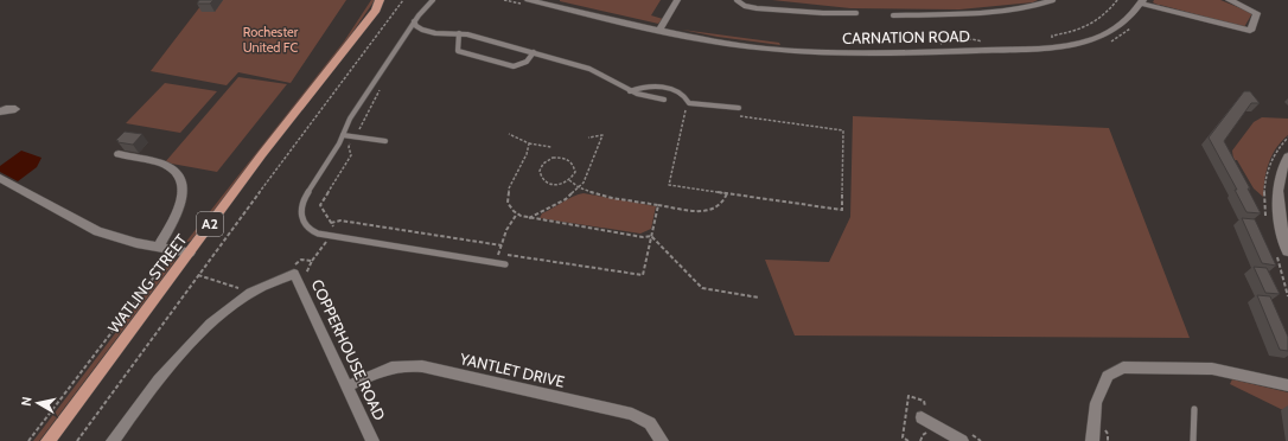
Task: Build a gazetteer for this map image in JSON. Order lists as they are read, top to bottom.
{
  "streets": {
    "main road": ["A2", "WATLING STREET"],
    "street": ["CARNATION ROAD", "COPPERHOUSE ROAD", "YANTLET DRIVE"]
  },
  "crossings": [
    ["COPPERHOUSE ROAD", "YANTLET DRIVE"]
  ],
  "parks": ["Rochester United FC"],
  "north": "left"
}
